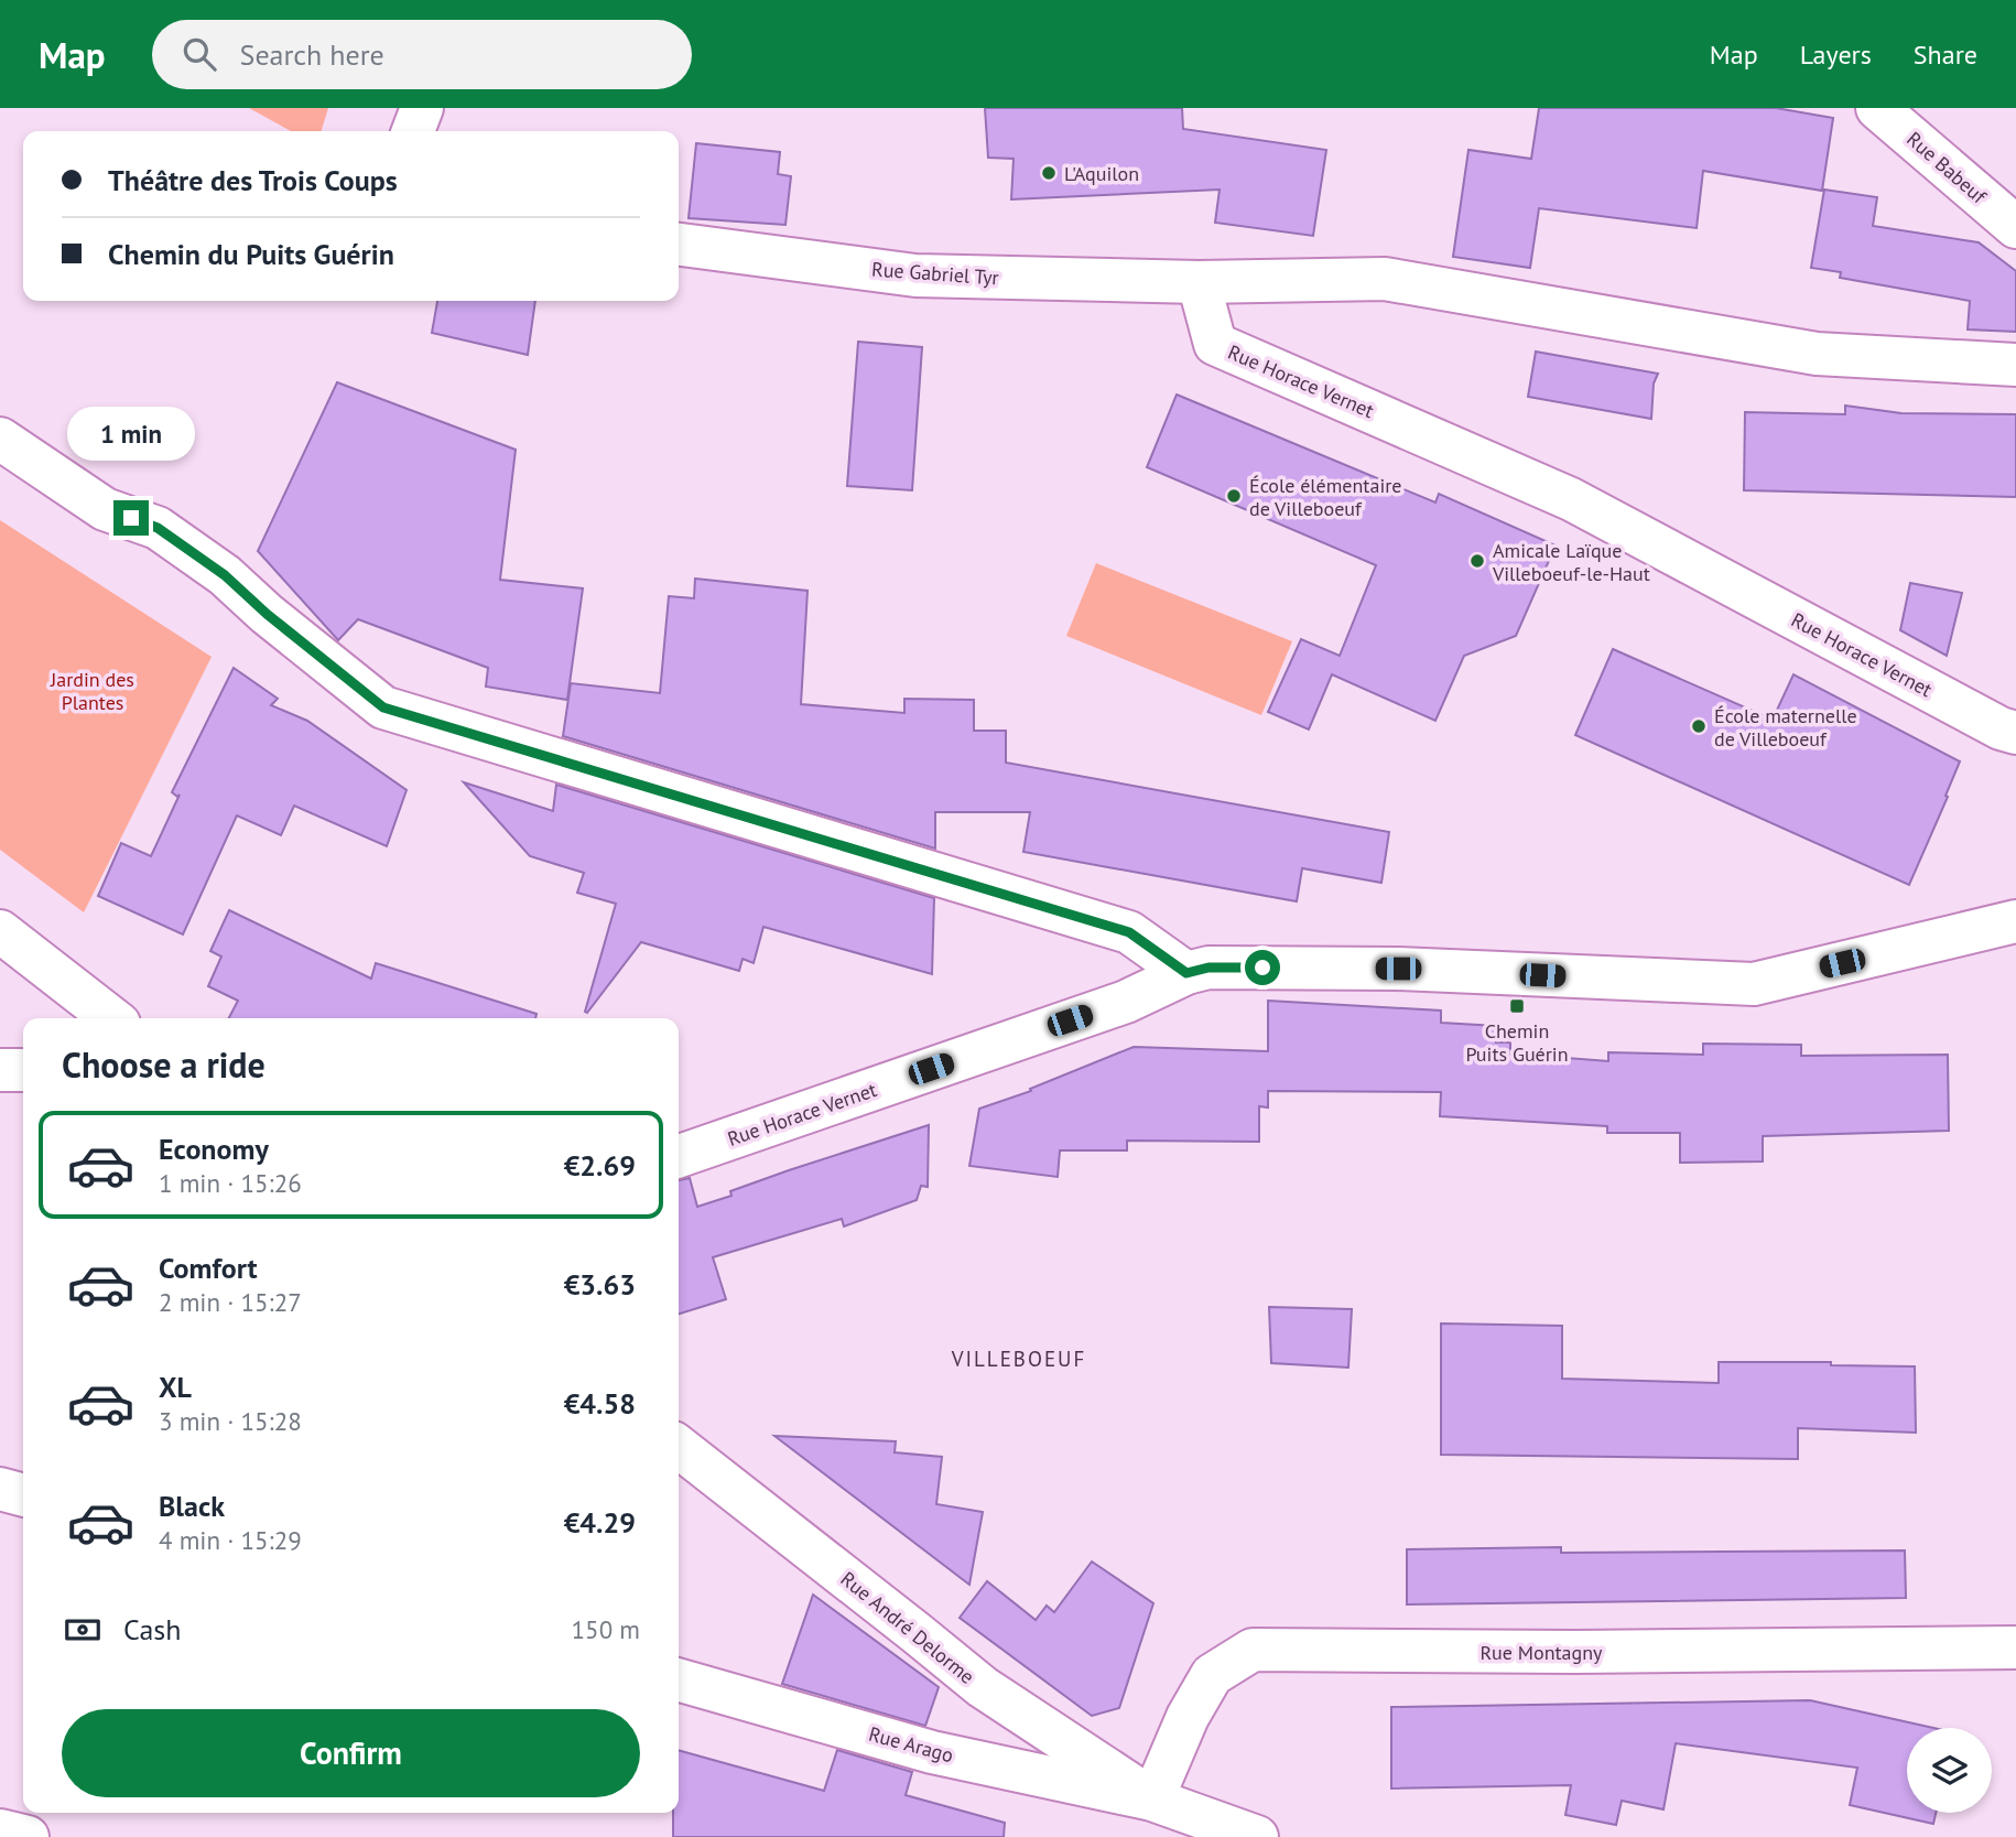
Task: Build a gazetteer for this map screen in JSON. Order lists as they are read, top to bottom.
{
  "streets": {
    "street": [
      "Rue Babeuf",
      "Rue Gabriel Tyr",
      "Rue Horace Vernet",
      "Rue André Delorme",
      "Rue Montagny",
      "Rue Arago"
    ]
  },
  "crossings": [
    ["Rue Gabriel Tyr", "Rue Horace Vernet"],
    ["Rue André Delorme", "Rue Montagny"],
    ["Rue André Delorme", "Rue Arago"],
    ["Rue Montagny", "Rue Arago"]
  ],
  "districts": ["VILLEBOEUF"],
  "parks": ["Jardin des Plantes"],
  "places": {
    "other": [
      "L'Aquilon",
      "École élémentaire de Villeboeuf",
      "Amicale Laïque Villeboeuf-le-Haut",
      "École maternelle de Villeboeuf"
    ],
    "transit": ["Chemin Puits Guérin"]
  },
  "page": {
    "header": "Map",
    "search": "Search here",
    "nav": ["Map", "Layers", "Share"],
    "banner": ["Théâtre des Trois Coups", "Chemin du Puits Guérin"],
    "bubble": "1 min",
    "heading": "Choose a ride",
    "list": [
      {
        "name": "Economy",
        "note": "1 min · 15:26",
        "value": "€2.69"
      },
      {
        "name": "Comfort",
        "note": "2 min · 15:27",
        "value": "€3.63"
      },
      {
        "name": "XL",
        "note": "3 min · 15:28",
        "value": "€4.58"
      },
      {
        "name": "Black",
        "note": "4 min · 15:29",
        "value": "€4.29"
      }
    ],
    "pay": ["Cash", "150 m"],
    "buttons": "Confirm"
  }
}
